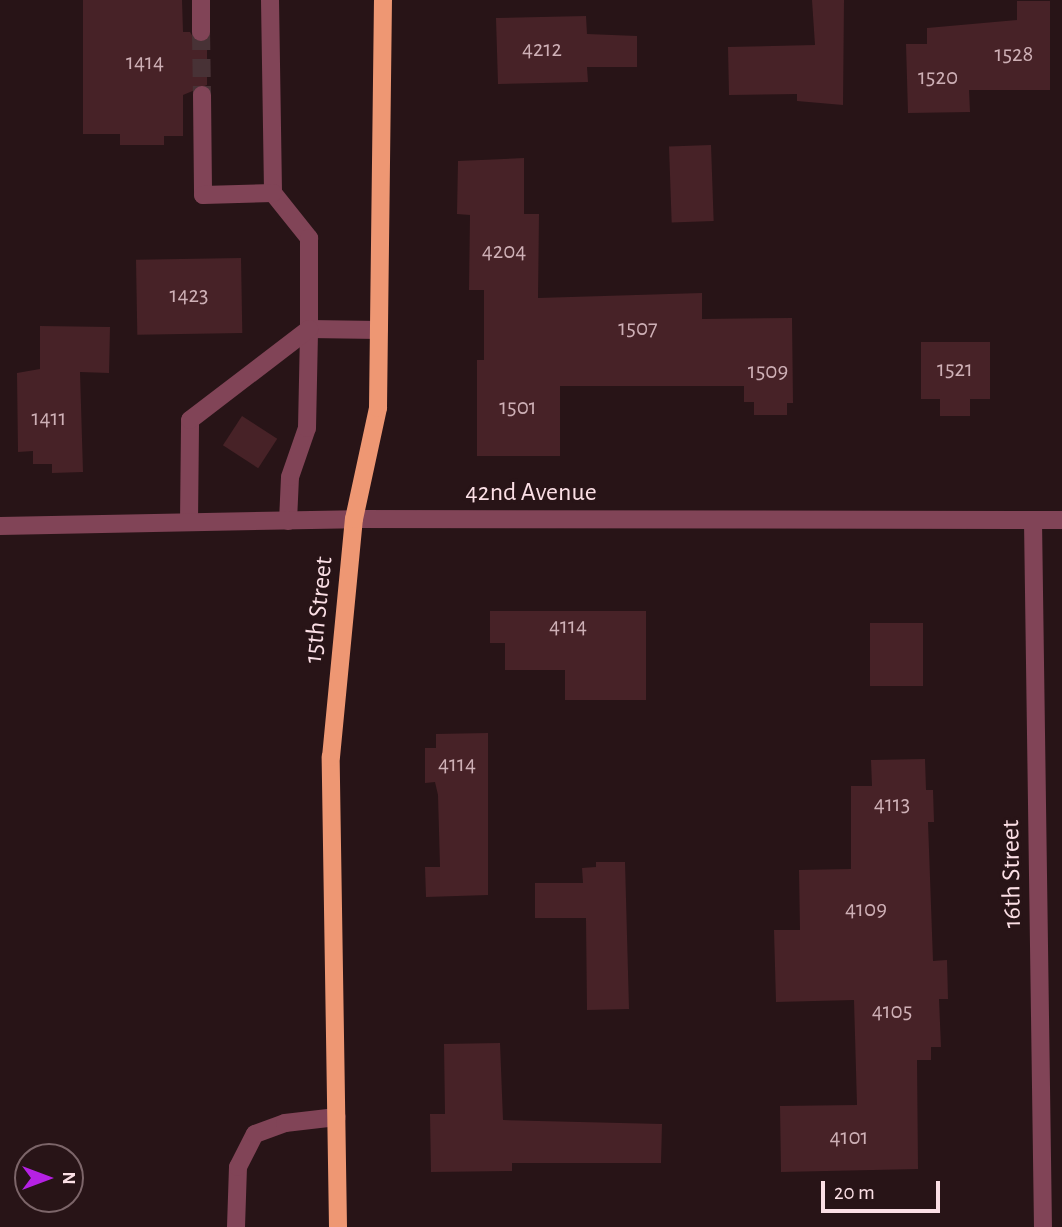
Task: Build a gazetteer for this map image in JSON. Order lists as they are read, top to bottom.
{
  "streets": {
    "main road": ["15th Street"],
    "street": ["42nd Avenue", "16th Street"]
  },
  "crossings": [
    ["42nd Avenue", "15th Street"],
    ["42nd Avenue", "16th Street"]
  ],
  "house_numbers": [
    "4212",
    "1528",
    "1414",
    "1520",
    "4204",
    "1423",
    "1507",
    "1521",
    "1509",
    "1501",
    "1411",
    "4114",
    "4114",
    "4113",
    "4109",
    "4105",
    "4101"
  ],
  "scale_bar": "20 m",
  "north": "right"
}
